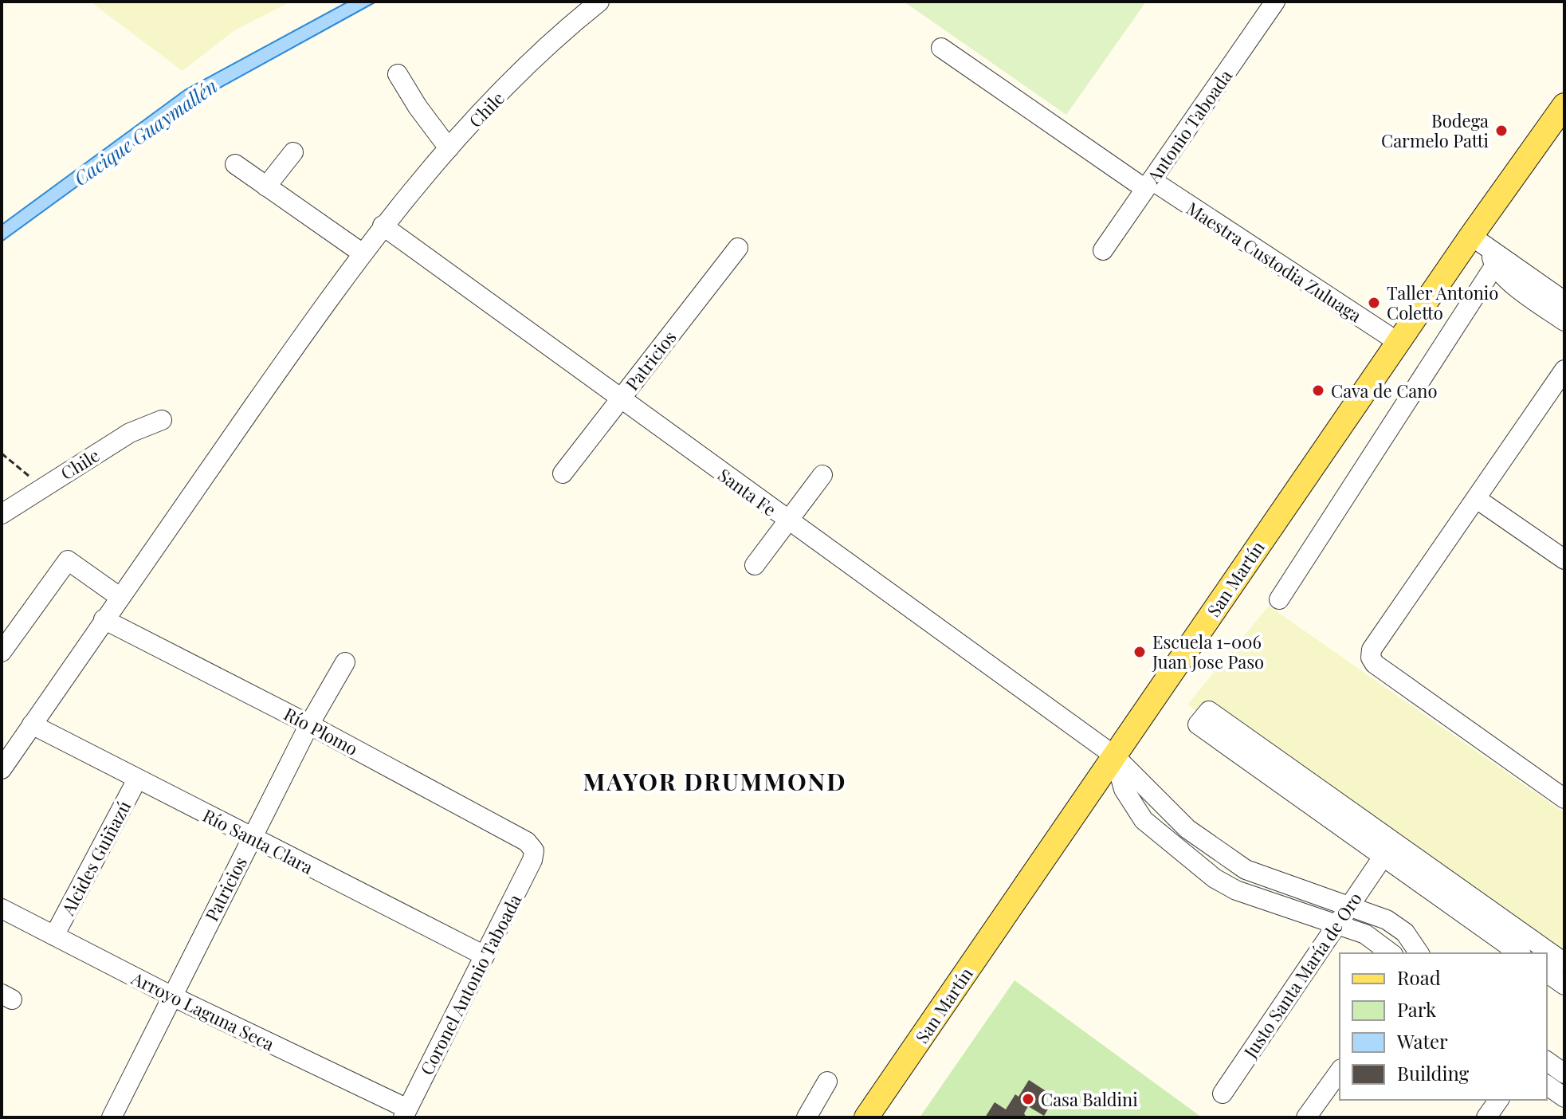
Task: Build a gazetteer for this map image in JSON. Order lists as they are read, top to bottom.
{
  "streets": {
    "main road": ["San Martín"],
    "street": [
      "Chile",
      "Antonio Taboada",
      "Maestra Custodia Zuluaga",
      "Patricios",
      "Santa Fe",
      "Río Plomo",
      "Río Santa Clara",
      "Alcides Guiñazú",
      "Justo Santa María de Oro",
      "Coronel Antonio Taboada",
      "Arroyo Laguna Seca"
    ]
  },
  "crossings": [
    ["Chile", "Santa Fe"],
    ["Chile", "Río Plomo"],
    ["Chile", "Río Santa Clara"],
    ["Antonio Taboada", "Maestra Custodia Zuluaga"],
    ["Maestra Custodia Zuluaga", "San Martín"],
    ["Patricios", "Santa Fe"],
    ["Patricios", "Río Plomo"],
    ["Patricios", "Río Santa Clara"],
    ["Patricios", "Arroyo Laguna Seca"],
    ["Santa Fe", "San Martín"],
    ["Santa Fe", "Justo Santa María de Oro"],
    ["Río Plomo", "Coronel Antonio Taboada"],
    ["Río Santa Clara", "Alcides Guiñazú"],
    ["Río Santa Clara", "Coronel Antonio Taboada"],
    ["Alcides Guiñazú", "Arroyo Laguna Seca"],
    ["Coronel Antonio Taboada", "Arroyo Laguna Seca"]
  ],
  "districts": ["MAYOR DRUMMOND"],
  "water": ["Cacique Guaymallén"],
  "places": [
    "Bodega Carmelo Patti",
    "Taller Antonio Coletto",
    "Cava de Cano",
    "Escuela 1-006 Juan Jose Paso",
    "Casa Baldini"
  ],
  "legend": [
    "Road",
    "Park",
    "Water",
    "Building"
  ]
}
